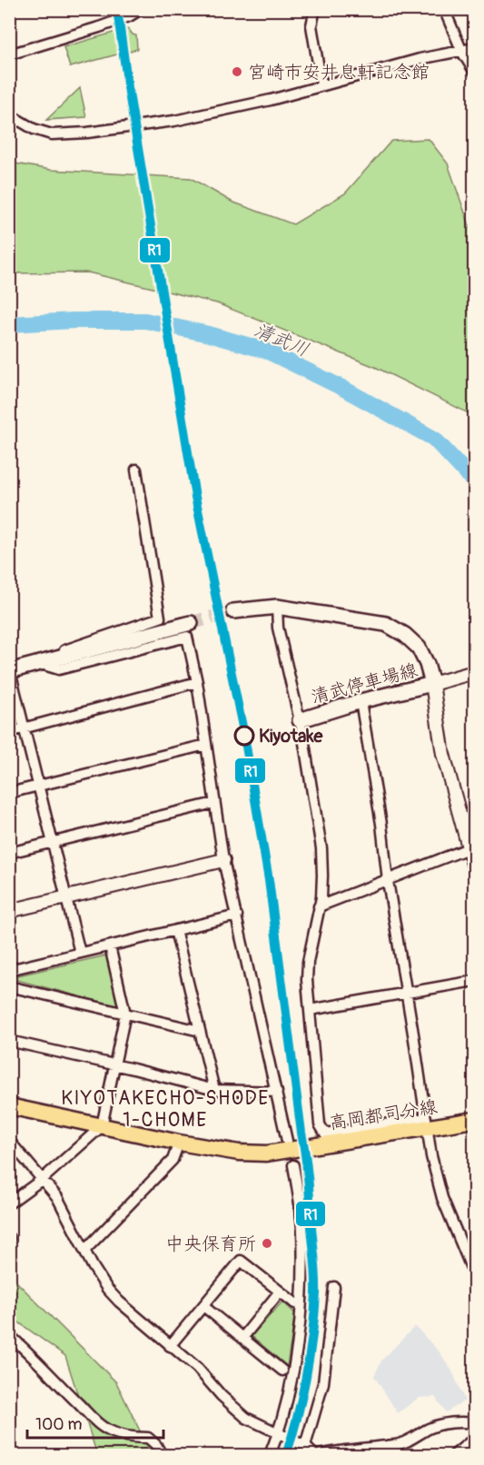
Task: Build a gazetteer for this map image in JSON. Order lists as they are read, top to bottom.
{
  "streets": {
    "main road": ["清武停車場線", "高岡都司分線"]
  },
  "districts": ["KIYOTAKECHO-SHODE 1-CHOME"],
  "water": ["清武川"],
  "places": ["宮崎市安井息軒記念館", "Kiyotake", "中央保育所"],
  "lines": ["transit line R1"],
  "scale_bar": "100 m"
}
